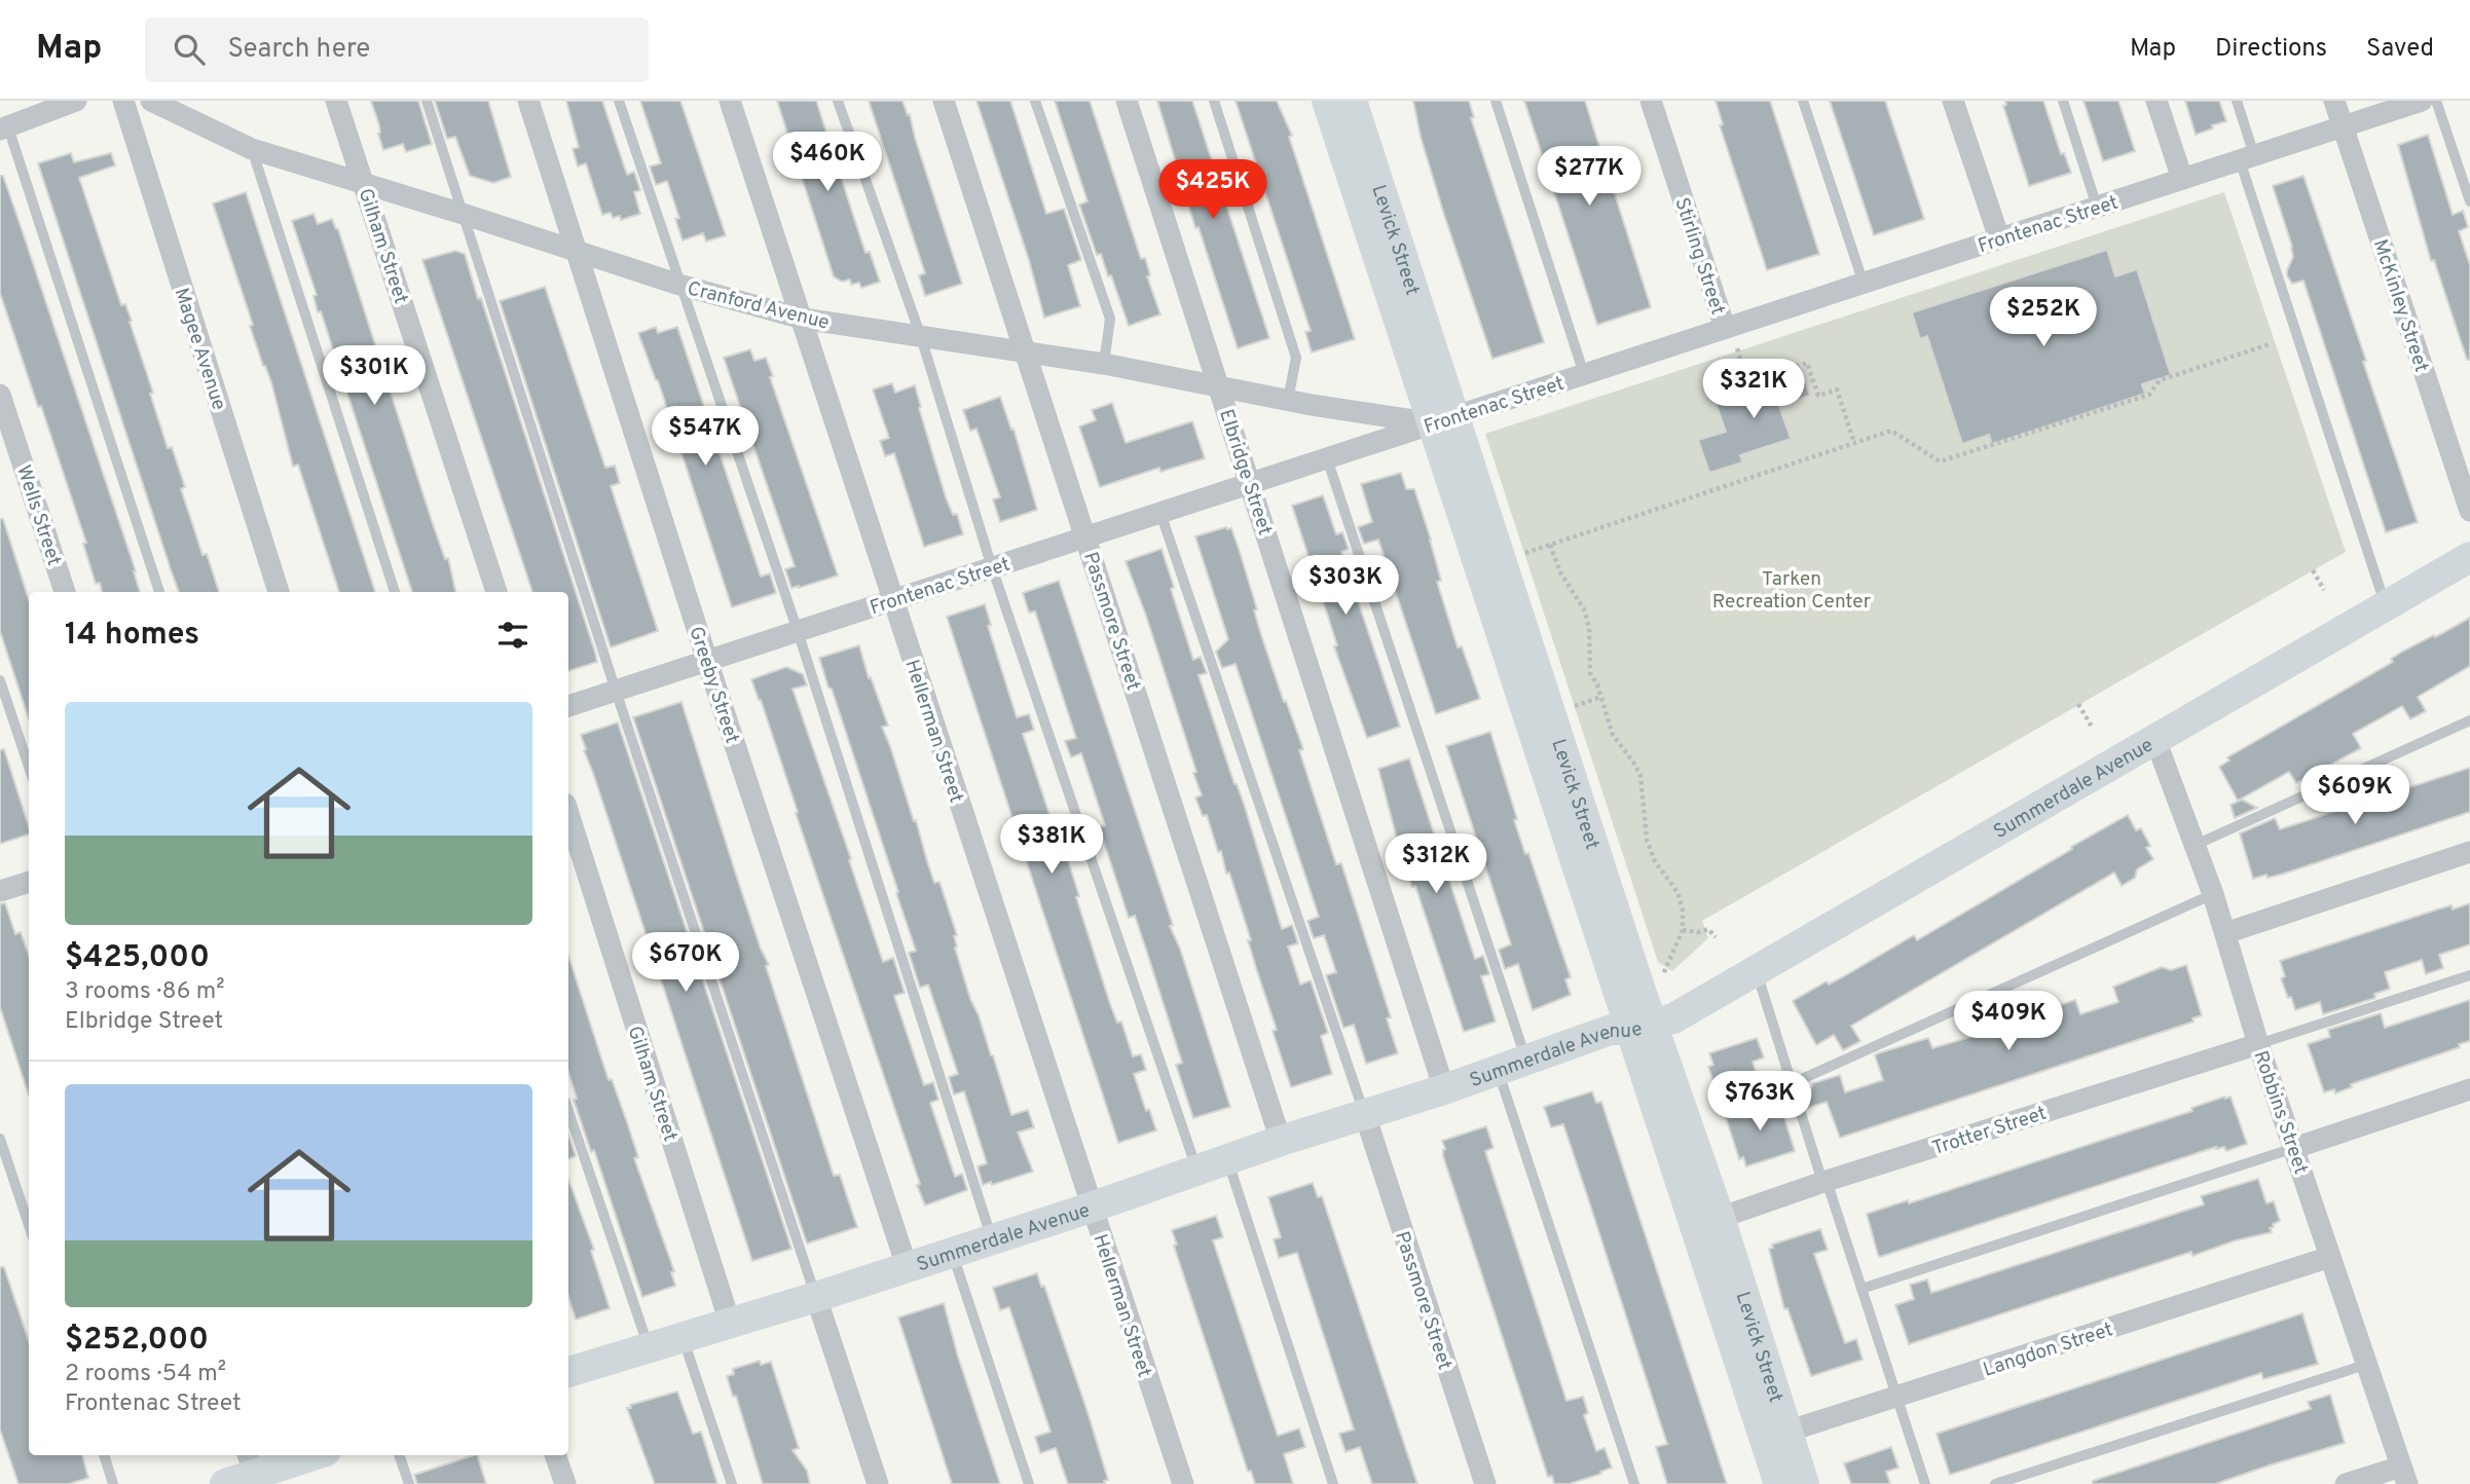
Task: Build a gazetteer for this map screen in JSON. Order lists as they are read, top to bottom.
{
  "streets": {
    "main road": ["Levick Street", "Summerdale Avenue"],
    "street": [
      "Frontenac Street",
      "Gilham Street",
      "Stirling Street",
      "Cranford Avenue",
      "McKinley Street",
      "Magee Avenue",
      "Elbridge Street",
      "Wells Street",
      "Passmore Street",
      "Greeby Street",
      "Hellerman Street",
      "Robbins Street",
      "Trotter Street",
      "Langdon Street"
    ]
  },
  "crossings": [
    ["Frontenac Street", "Levick Street"],
    ["Frontenac Street", "Stirling Street"],
    ["Frontenac Street", "Cranford Avenue"],
    ["Frontenac Street", "McKinley Street"],
    ["Frontenac Street", "Elbridge Street"],
    ["Frontenac Street", "Passmore Street"],
    ["Frontenac Street", "Greeby Street"],
    ["Frontenac Street", "Hellerman Street"],
    ["Levick Street", "Cranford Avenue"],
    ["Levick Street", "Summerdale Avenue"],
    ["Levick Street", "Trotter Street"],
    ["Levick Street", "Langdon Street"],
    ["Gilham Street", "Cranford Avenue"],
    ["Gilham Street", "Summerdale Avenue"],
    ["Cranford Avenue", "Elbridge Street"],
    ["Cranford Avenue", "Passmore Street"],
    ["Cranford Avenue", "Greeby Street"],
    ["Cranford Avenue", "Hellerman Street"],
    ["Elbridge Street", "Summerdale Avenue"],
    ["Passmore Street", "Summerdale Avenue"],
    ["Greeby Street", "Summerdale Avenue"],
    ["Hellerman Street", "Summerdale Avenue"],
    ["Summerdale Avenue", "Robbins Street"],
    ["Robbins Street", "Trotter Street"],
    ["Robbins Street", "Langdon Street"]
  ],
  "parks": ["Tarken Recreation Center"],
  "page": {
    "header": "Map",
    "search": "Search here",
    "nav": ["Map", "Directions", "Saved"],
    "price": [
      "$460K",
      "$277K",
      "$425K",
      "$252K",
      "$301K",
      "$321K",
      "$547K",
      "$303K",
      "$609K",
      "$381K",
      "$312K",
      "$670K",
      "$409K",
      "$763K"
    ],
    "heading": "14 homes",
    "list": [
      {
        "name": "$425,000",
        "note": "3 rooms · 86 m² · Elbridge Street"
      },
      {
        "name": "$252,000",
        "note": "2 rooms · 54 m² · Frontenac Street"
      }
    ]
  }
}
